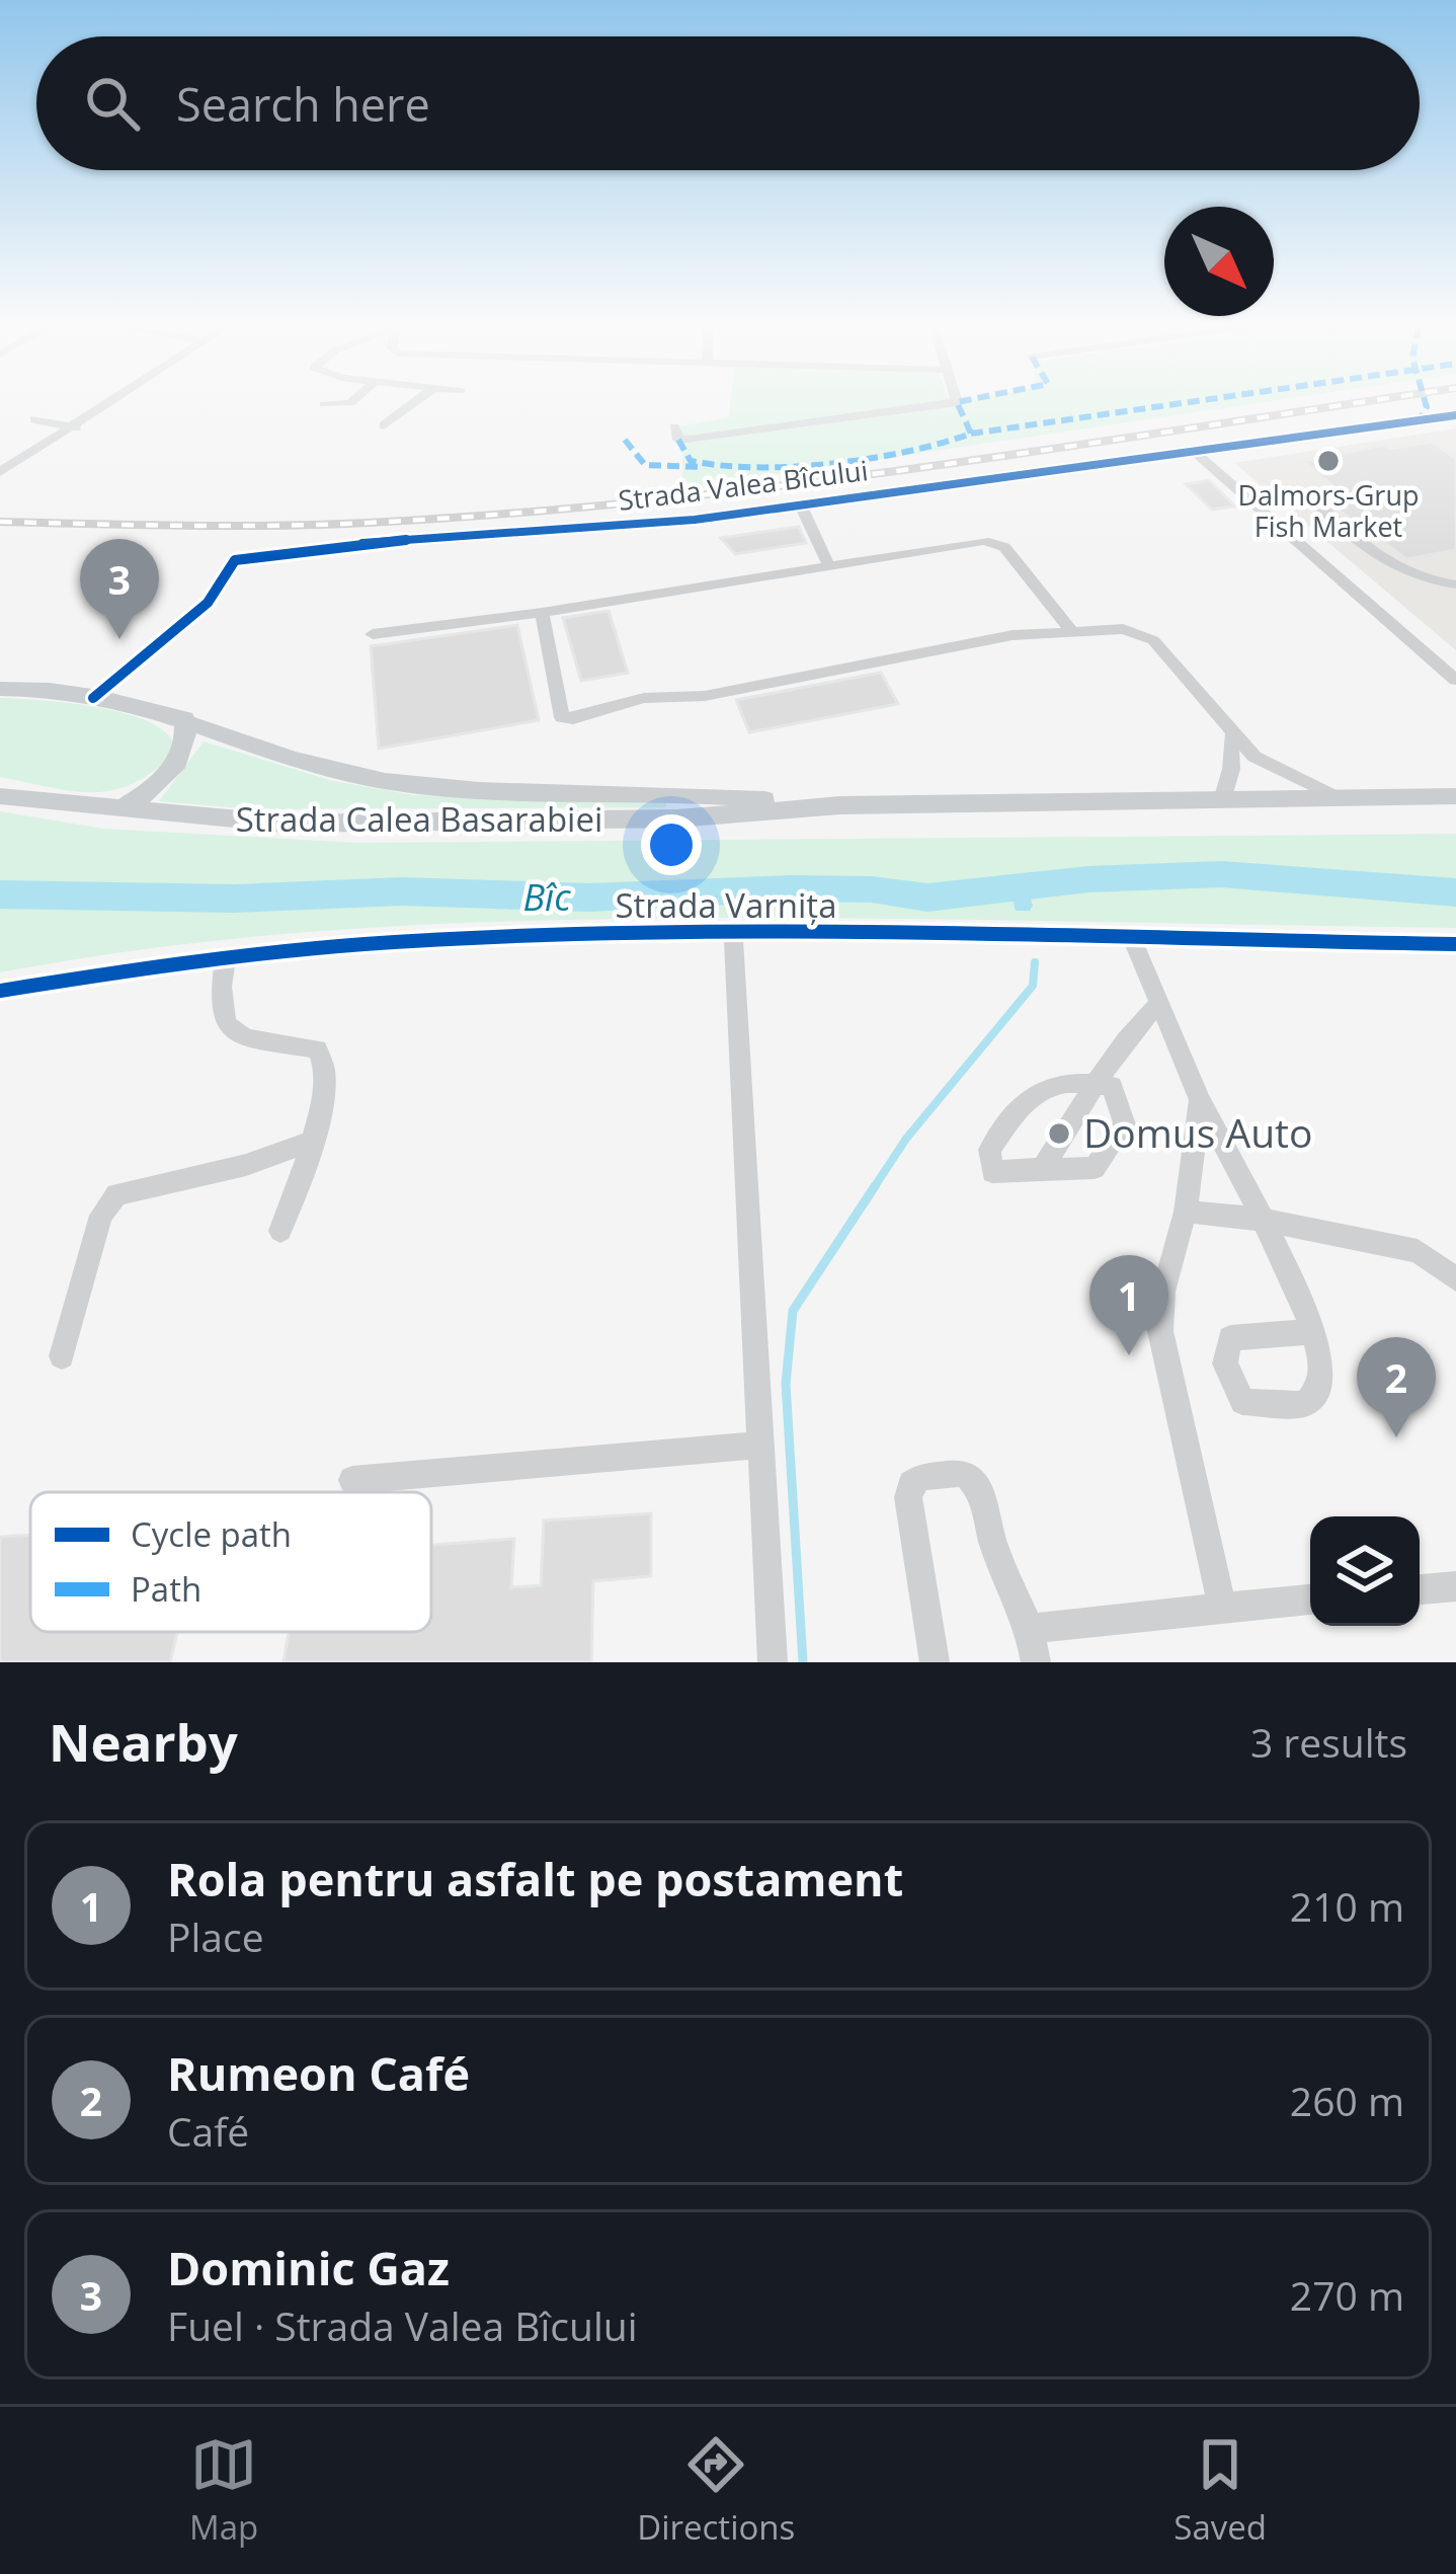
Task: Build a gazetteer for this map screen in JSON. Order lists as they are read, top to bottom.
{
  "streets": {
    "main road": ["Strada Calea Basarabiei"],
    "street": ["Strada Valea Bîcului", "Strada Varnița"]
  },
  "crossings": [
    ["Strada Valea Bîcului", "Strada Calea Basarabiei"]
  ],
  "water": ["Bîc"],
  "places": ["Dalmors-Grup Fish Market", "Domus Auto"],
  "legend": ["Cycle path", "Path"],
  "north": "bottom right",
  "page": {
    "search": "Search here",
    "pins": ["3", "1", "2"],
    "heading": ["Nearby", "3 results"],
    "list": [
      {
        "mark": "1",
        "name": "Rola pentru asfalt pe postament",
        "note": "Place",
        "value": "210 m"
      },
      {
        "mark": "2",
        "name": "Rumeon Café",
        "note": "Café",
        "value": "260 m"
      },
      {
        "mark": "3",
        "name": "Dominic Gaz",
        "note": "Fuel · Strada Valea Bîcului",
        "value": "270 m"
      }
    ],
    "nav": ["Map", "Directions", "Saved"]
  }
}
